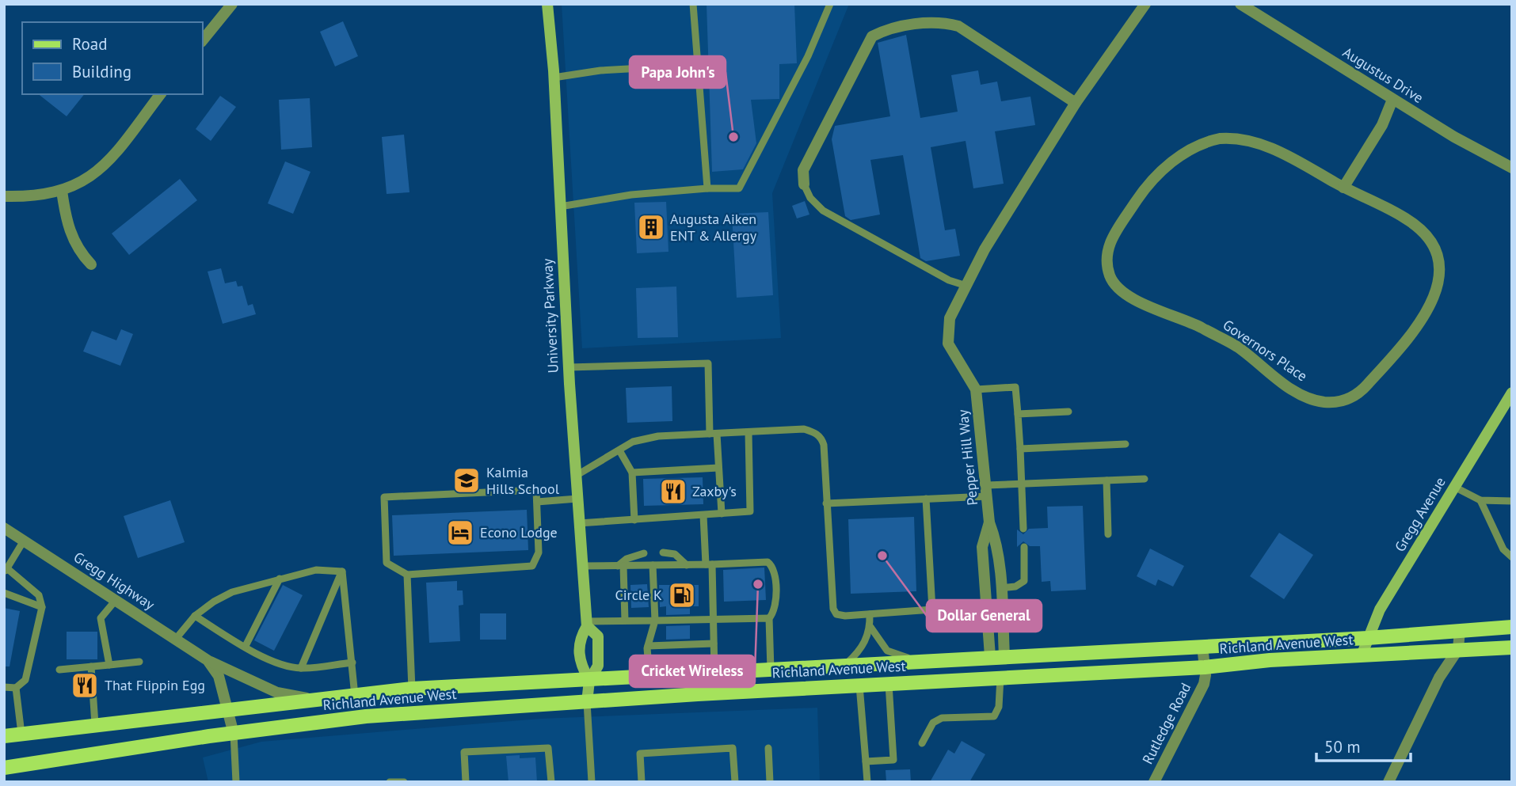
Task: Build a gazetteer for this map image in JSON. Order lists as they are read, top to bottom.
{
  "streets": {
    "main road": ["Richland Avenue West"],
    "street": [
      "Augustus Drive",
      "University Parkway",
      "Governors Place",
      "Pepper Hill Way",
      "Gregg Avenue",
      "Gregg Highway",
      "Rutledge Road"
    ]
  },
  "crossings": [
    ["University Parkway", "Richland Avenue West"],
    ["Pepper Hill Way", "Richland Avenue West"],
    ["Gregg Avenue", "Richland Avenue West"],
    ["Gregg Highway", "Richland Avenue West"],
    ["Richland Avenue West", "Rutledge Road"]
  ],
  "places": {
    "other": ["Papa John's", "Dollar General", "Cricket Wireless"],
    "building": ["Augusta Aiken ENT & Allergy"],
    "school or university": ["Kalmia Hills School"],
    "restaurant": ["Zaxby's", "That Flippin Egg"],
    "hotel": ["Econo Lodge"],
    "fuel station": ["Circle K"]
  },
  "legend": ["Road", "Building"],
  "scale_bar": "50 m"
}
